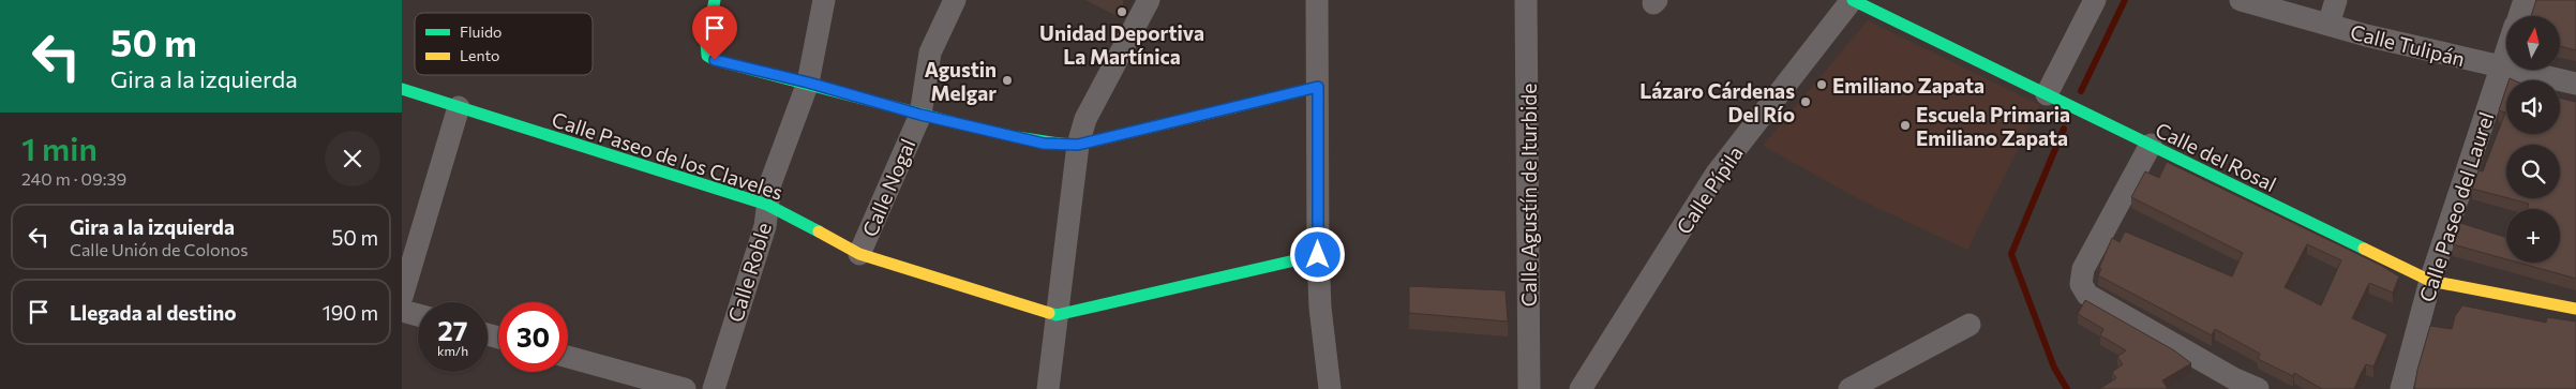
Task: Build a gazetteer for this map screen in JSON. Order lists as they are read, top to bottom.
{
  "streets": {
    "street": [
      "Calle Tulipán",
      "Calle Paseo de los Claveles",
      "Calle del Rosal",
      "Calle Nogal",
      "Calle Pípila",
      "Calle Agustín de Iturbide",
      "Calle Paseo del Laurel",
      "Calle Roble"
    ]
  },
  "crossings": [
    ["Calle Tulipán", "Calle Paseo del Laurel"],
    ["Calle Paseo de los Claveles", "Calle Nogal"],
    ["Calle Paseo de los Claveles", "Calle Roble"],
    ["Calle del Rosal", "Calle Pípila"],
    ["Calle del Rosal", "Calle Paseo del Laurel"]
  ],
  "places": [
    "Unidad Deportiva La Martínica",
    "Agustin Melgar",
    "Emiliano Zapata",
    "Lázaro Cárdenas Del Río",
    "Escuela Primaria Emiliano Zapata"
  ],
  "legend": ["Fluido", "Lento"],
  "north": "top",
  "page": {
    "turn": ["50 m", "Gira a la izquierda"],
    "map_buttons": "+",
    "heading": ["1 min", "240 m · 09:39"],
    "list": [
      {
        "name": "Gira a la izquierda",
        "note": "Calle Unión de Colonos",
        "value": "50 m"
      },
      {
        "name": "Llegada al destino",
        "value": "190 m"
      }
    ],
    "speed": "27 km/h",
    "limit": "30"
  }
}
